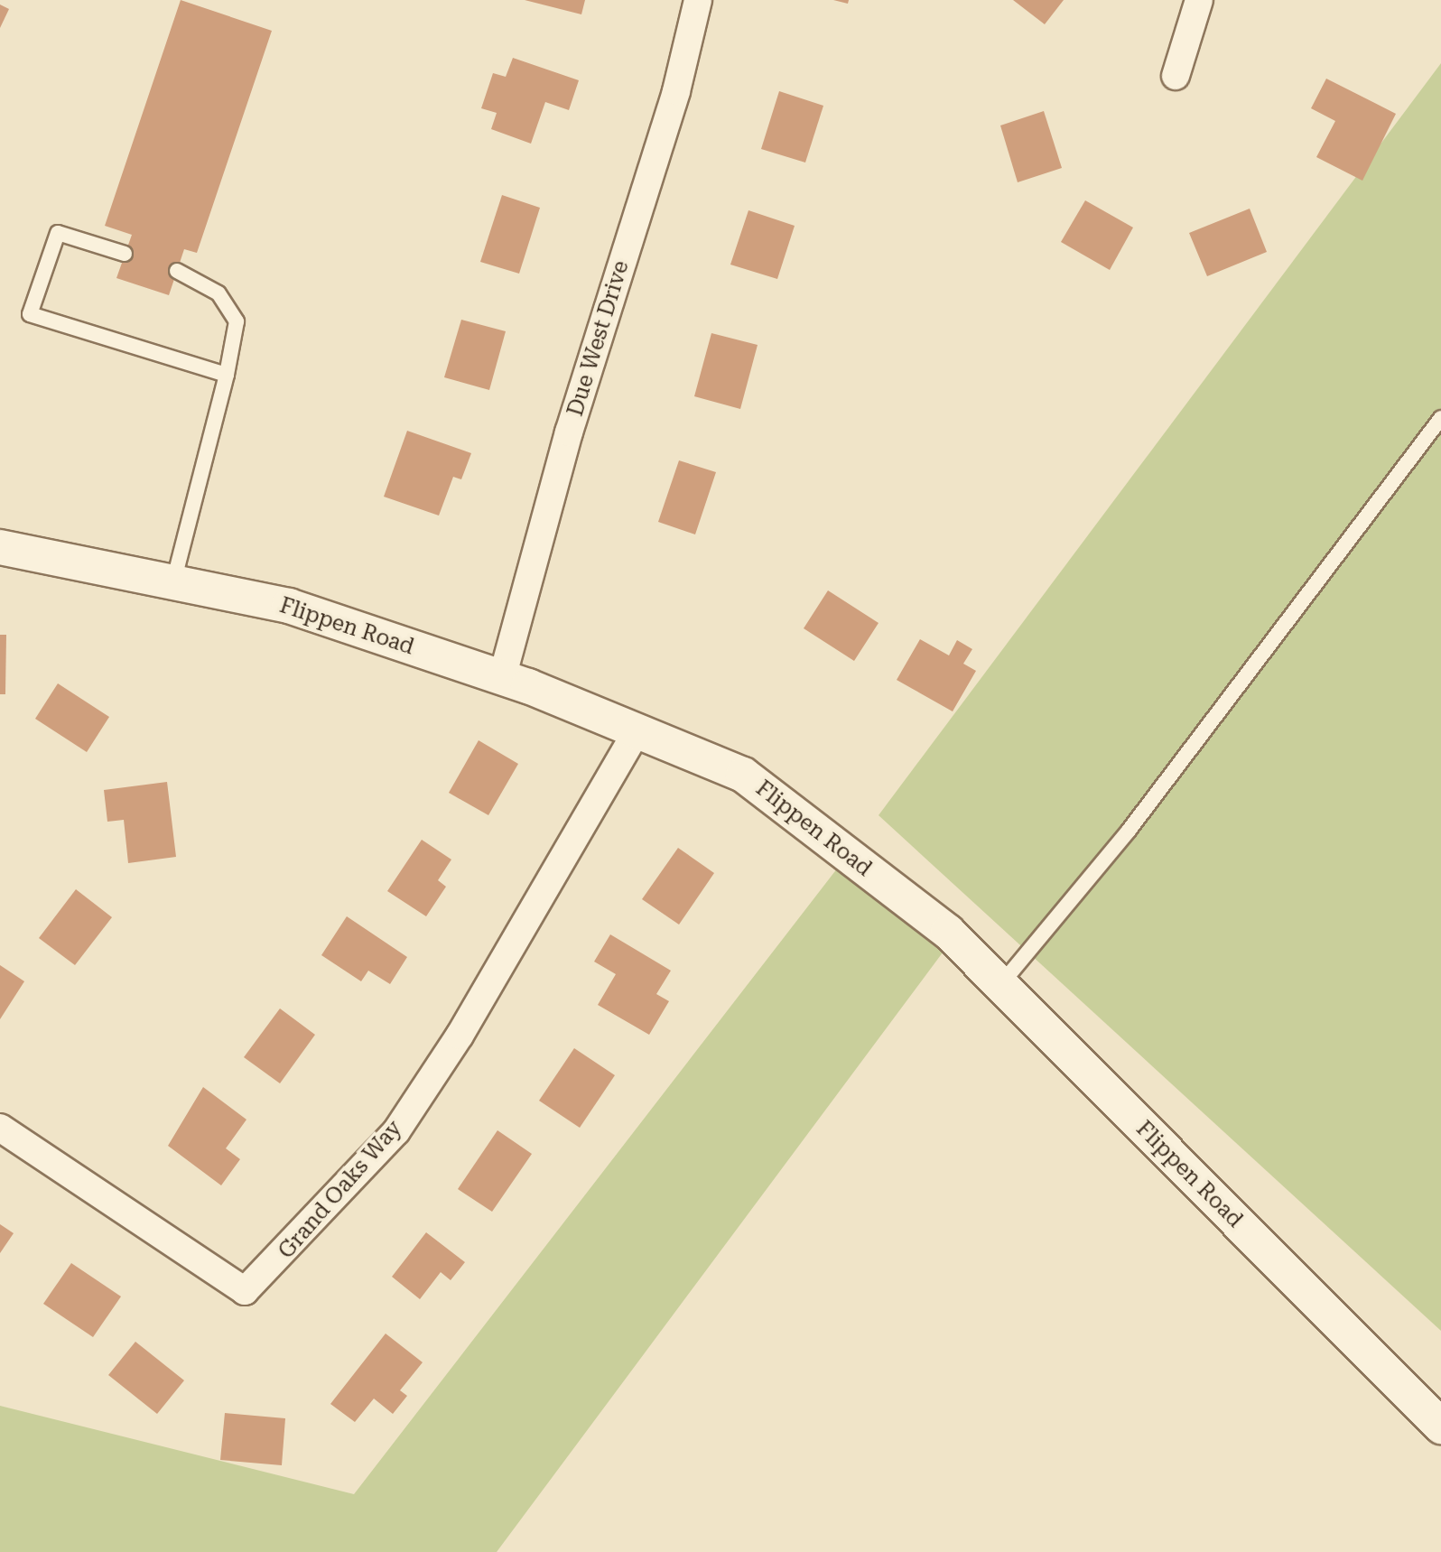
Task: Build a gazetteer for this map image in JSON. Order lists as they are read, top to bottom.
{
  "streets": {
    "street": ["Due West Drive", "Flippen Road", "Grand Oaks Way"]
  },
  "crossings": [
    ["Due West Drive", "Flippen Road"],
    ["Flippen Road", "Grand Oaks Way"]
  ]
}
